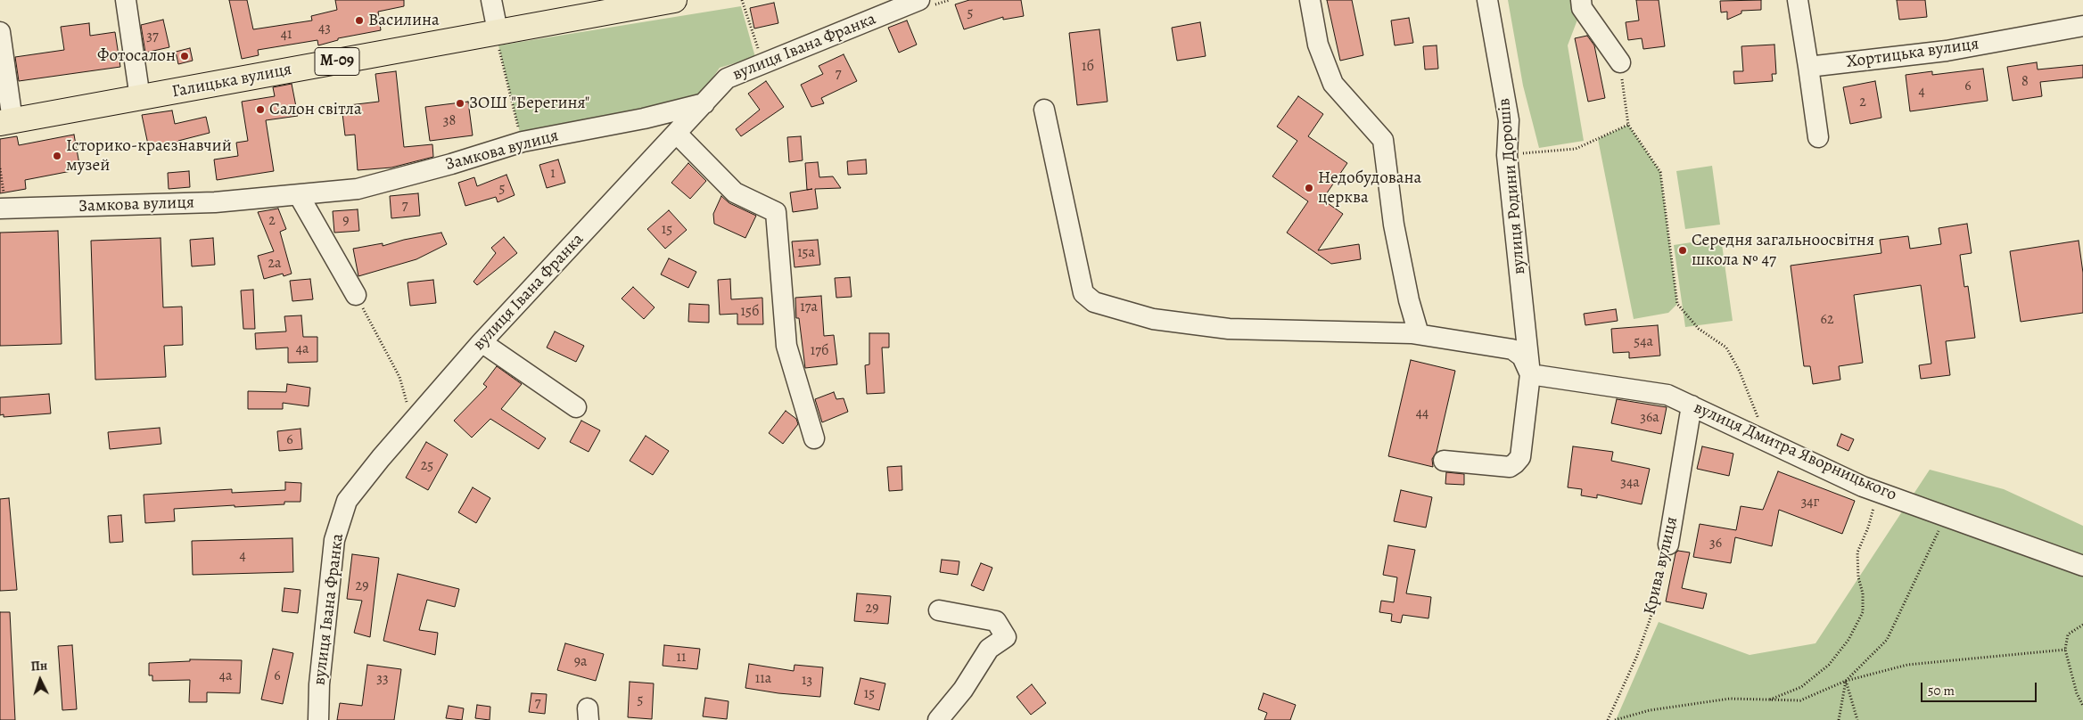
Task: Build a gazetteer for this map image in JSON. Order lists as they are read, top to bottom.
{
  "streets": {
    "main road": ["М-09", "Галицька вулиця"],
    "street": [
      "вулиця Івана Франка",
      "Хортицька вулиця",
      "Замкова вулиця",
      "вулиця Родини Дорошів",
      "вулиця Дмитра Яворницького",
      "Крива вулиця"
    ]
  },
  "crossings": [
    ["вулиця Івана Франка", "Замкова вулиця"],
    ["вулиця Родини Дорошів", "вулиця Дмитра Яворницького"],
    ["вулиця Дмитра Яворницького", "Крива вулиця"]
  ],
  "places": [
    "Василина",
    "Фотосалон",
    "ЗОШ \"Берегиня\"",
    "Салон світла",
    "Історико-краєзнавчий музей",
    "Недобудована церква",
    "Середня загальноосвітня школа № 47"
  ],
  "house_numbers": [
    "5",
    "43",
    "41",
    "37",
    "1б",
    "7",
    "8",
    "6",
    "4",
    "2",
    "38",
    "1",
    "5",
    "7",
    "2",
    "9",
    "15",
    "15а",
    "2а",
    "17а",
    "15б",
    "62",
    "54а",
    "4а",
    "17б",
    "44",
    "36а",
    "6",
    "25",
    "34а",
    "34г",
    "36",
    "4",
    "29",
    "29",
    "11",
    "9а",
    "4а",
    "6",
    "33",
    "11а",
    "13",
    "15",
    "5",
    "7"
  ],
  "scale_bar": "50 m",
  "north": "top"
}
